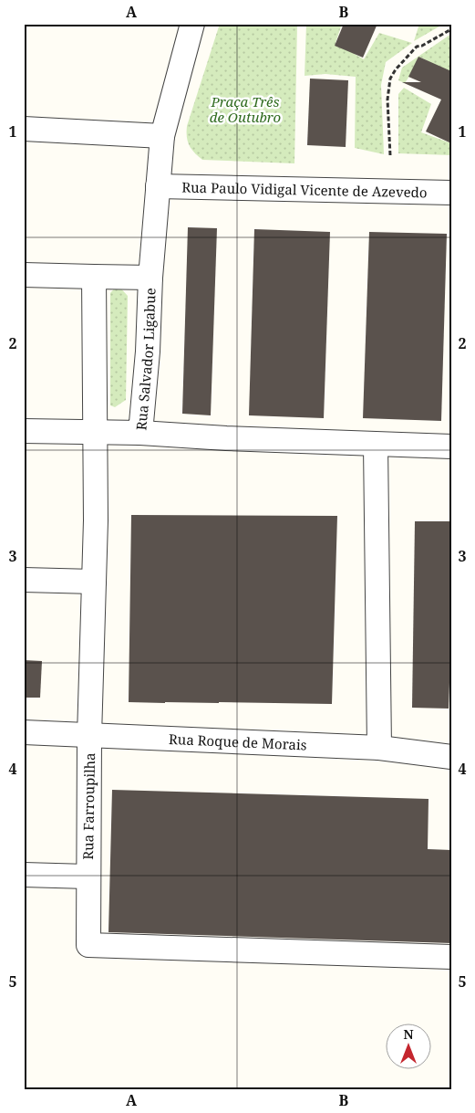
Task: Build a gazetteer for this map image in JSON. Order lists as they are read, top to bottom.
{
  "streets": {
    "street": [
      "Rua Paulo Vidigal Vicente de Azevedo",
      "Rua Salvador Ligabue",
      "Rua Roque de Morais",
      "Rua Farroupilha"
    ]
  },
  "crossings": [
    ["Rua Paulo Vidigal Vicente de Azevedo", "Rua Salvador Ligabue"],
    ["Rua Roque de Morais", "Rua Farroupilha"]
  ],
  "parks": ["Praça Três de Outubro"],
  "north": "top",
  "grid": {
    "columns": ["A", "B"],
    "rows": [
      "1",
      "2",
      "3",
      "4",
      "5"
    ]
  }
}
